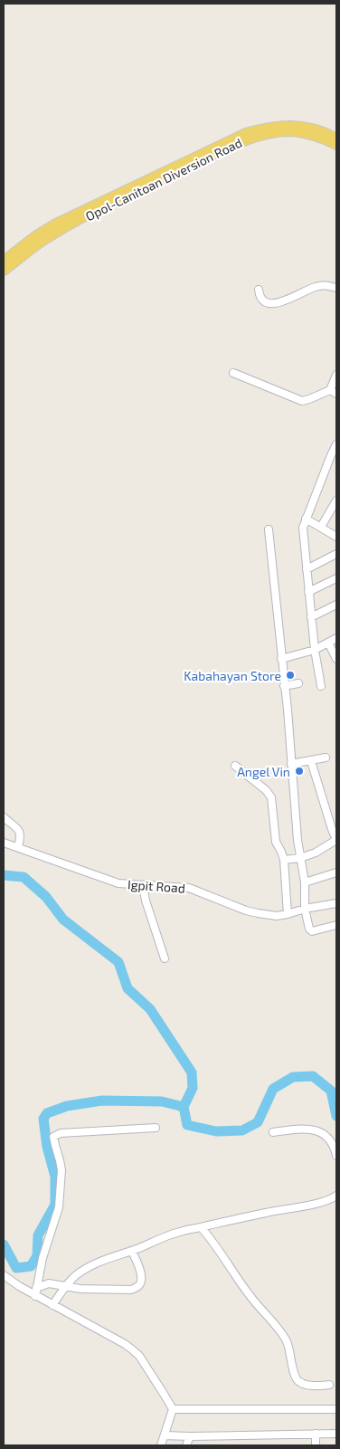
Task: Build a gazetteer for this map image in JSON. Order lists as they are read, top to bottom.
{
  "streets": {
    "main road": ["Opol-Canitoan Diversion Road"],
    "street": ["Igpit Road"]
  },
  "places": ["Kabahayan Store", "Angel Vin"]
}
